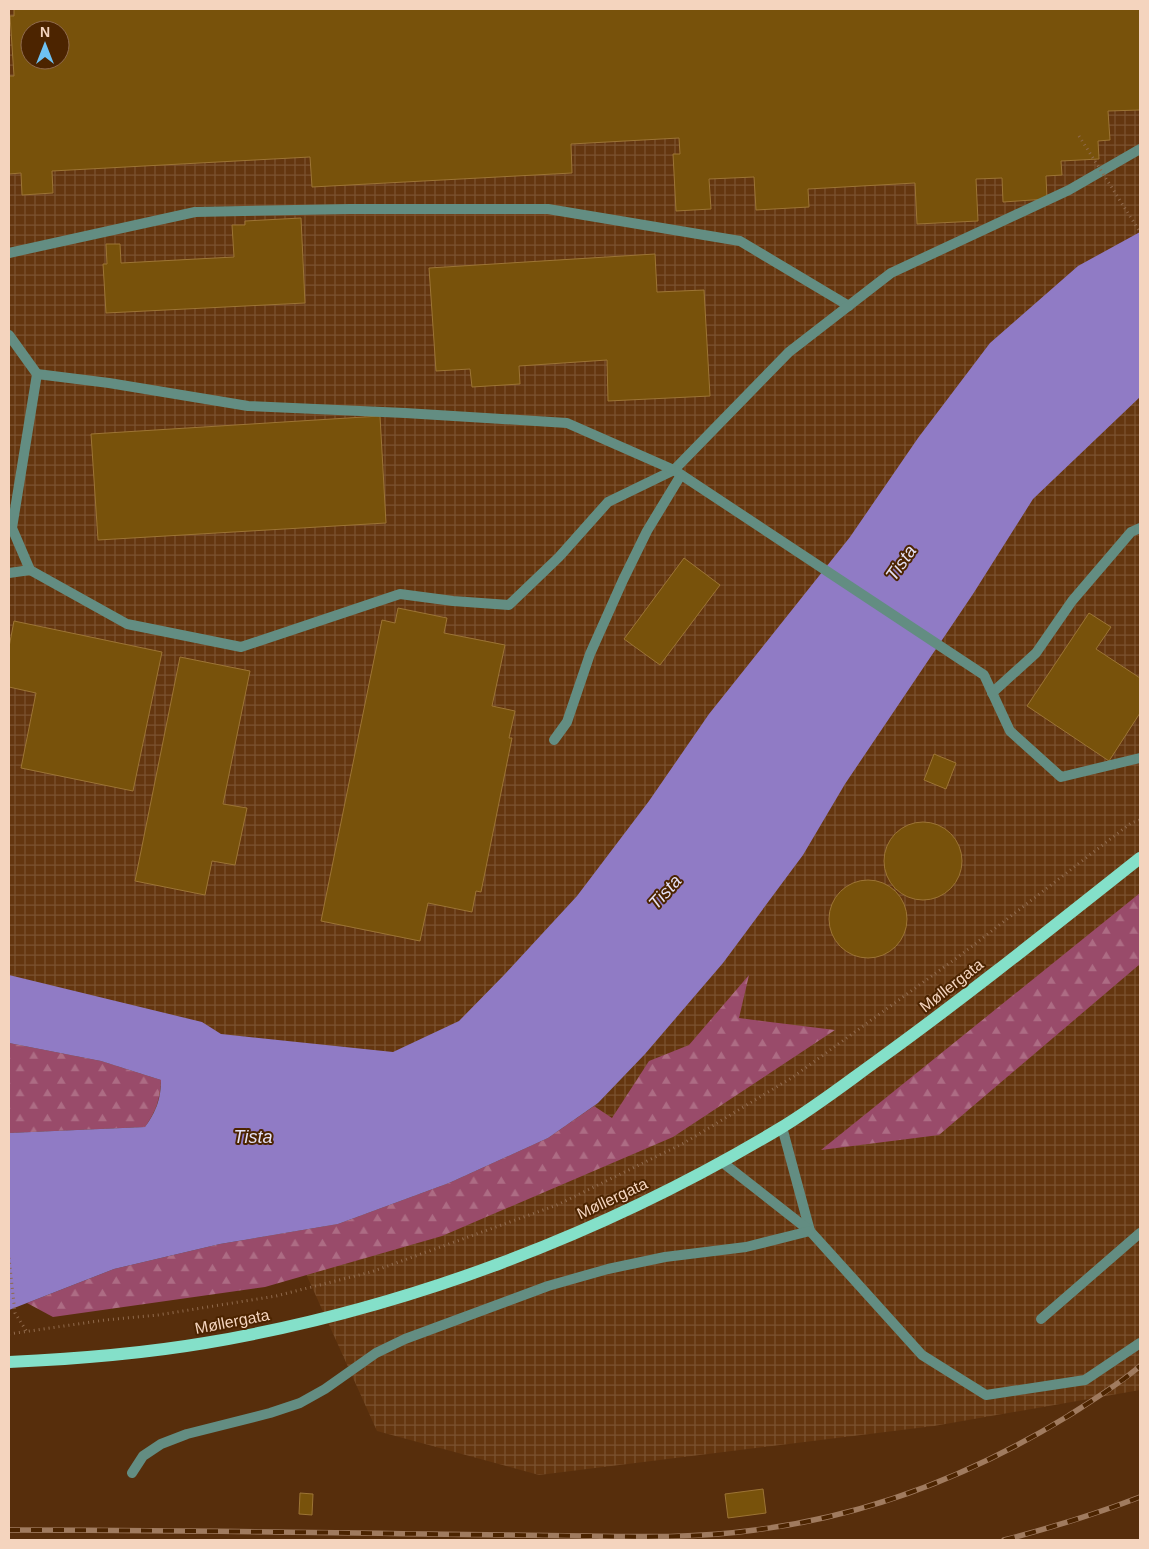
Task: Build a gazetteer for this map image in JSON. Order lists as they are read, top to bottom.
{
  "streets": {
    "main road": ["Møllergata"]
  },
  "water": ["Tista"],
  "north": "top"
}
